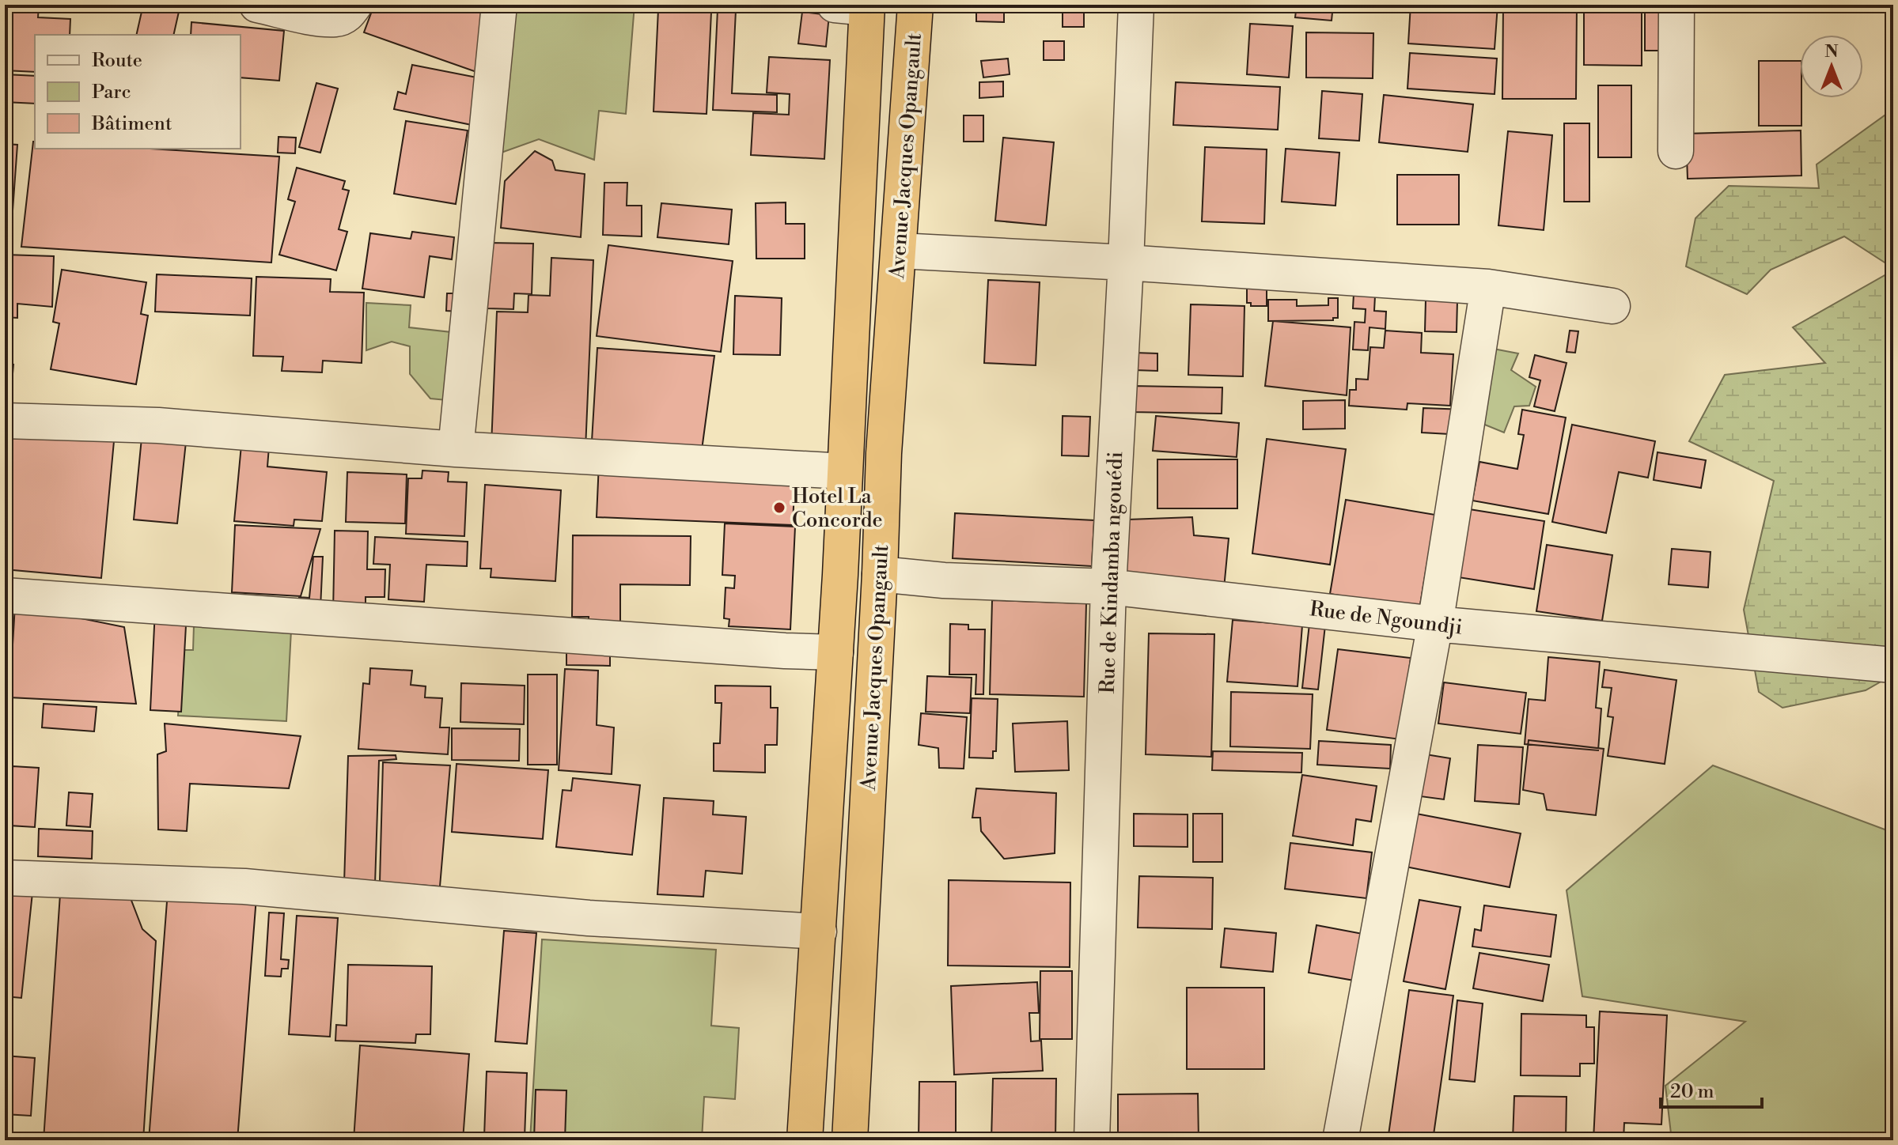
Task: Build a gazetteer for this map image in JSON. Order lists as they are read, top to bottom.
{
  "streets": {
    "highway": ["Avenue Jacques Opangault"],
    "street": ["Rue de Kindamba ngouédi", "Rue de Ngoundji"]
  },
  "crossings": [
    ["Avenue Jacques Opangault", "Rue de Ngoundji"],
    ["Rue de Kindamba ngouédi", "Rue de Ngoundji"]
  ],
  "places": ["Hotel La Concorde"],
  "legend": ["Route", "Parc", "Bâtiment"],
  "scale_bar": "20 m",
  "north": "top"
}
